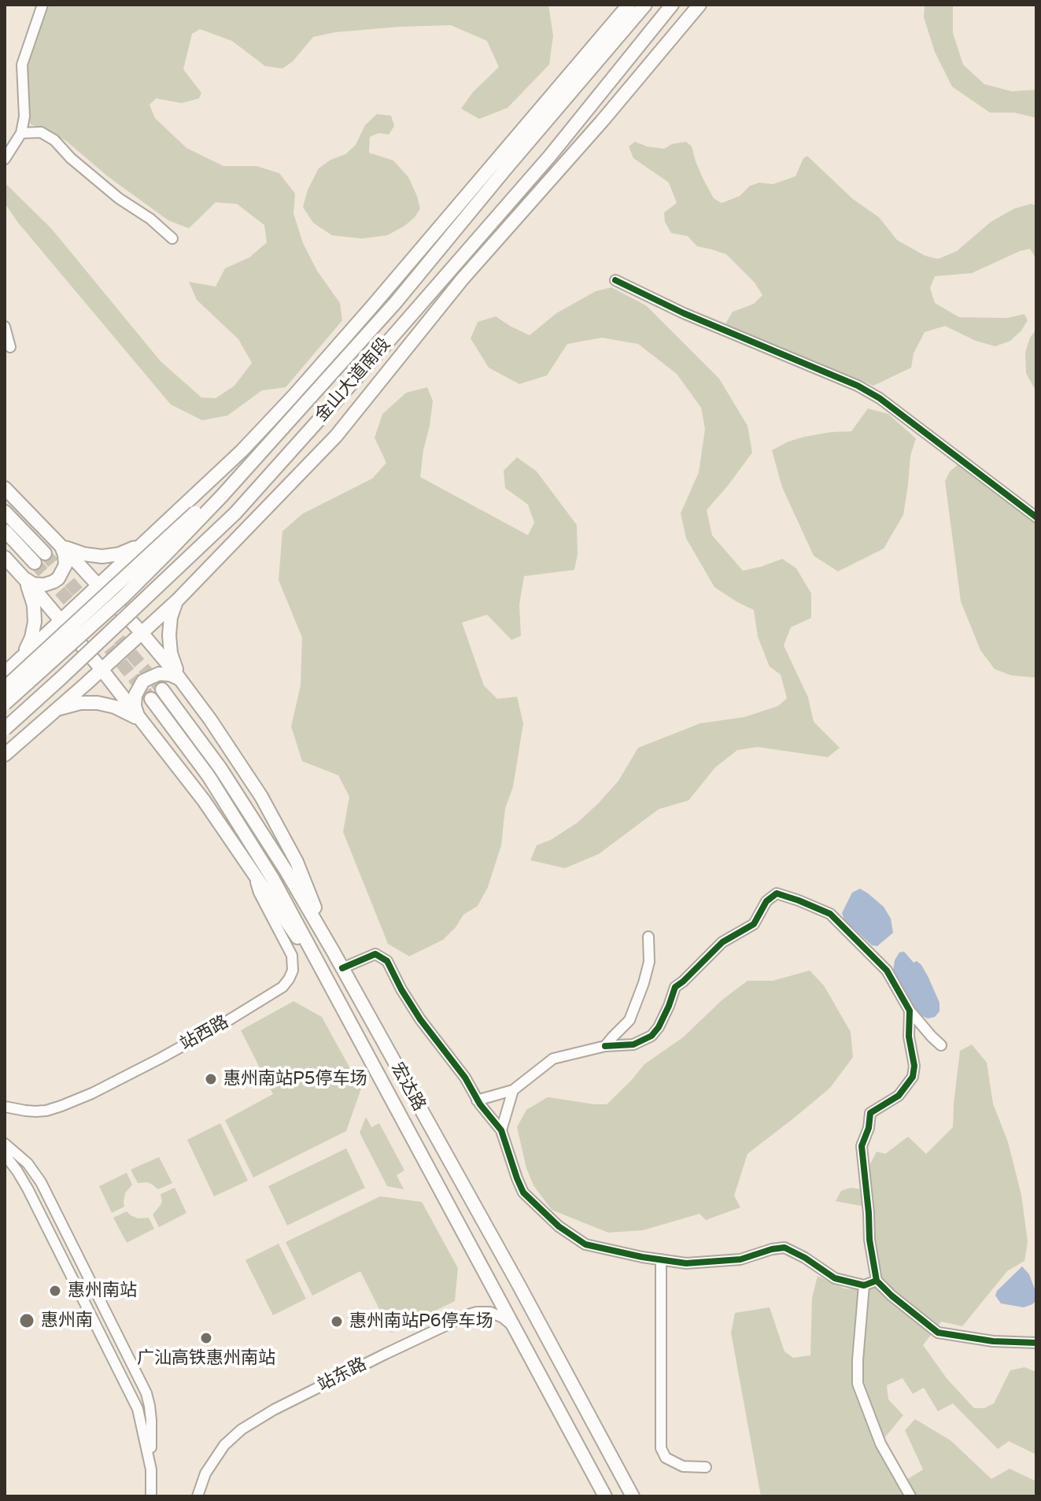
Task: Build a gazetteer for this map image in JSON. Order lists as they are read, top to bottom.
{
  "streets": {
    "main road": ["金山大道南段", "宏达路"],
    "street": ["站西路", "站东路"]
  },
  "crossings": [
    ["宏达路", "站东路"]
  ],
  "places": [
    "惠州南站P5停车场",
    "惠州南站",
    "惠州南",
    "惠州南站P6停车场",
    "广汕高铁惠州南站"
  ]
}
